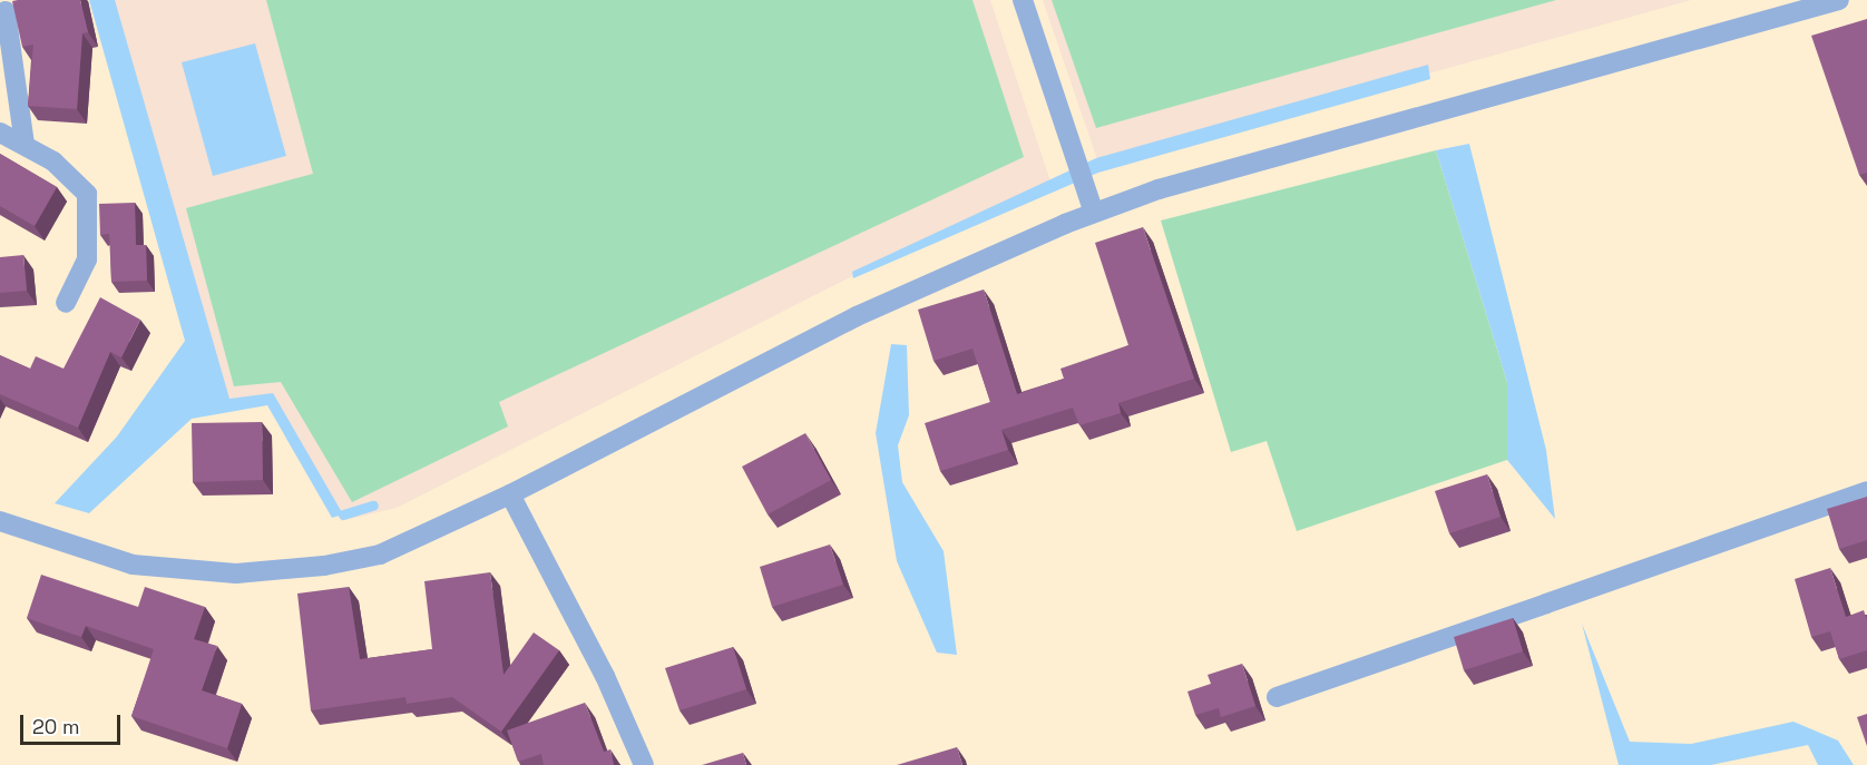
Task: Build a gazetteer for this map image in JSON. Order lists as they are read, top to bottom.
{
  "scale_bar": "20 m"
}
